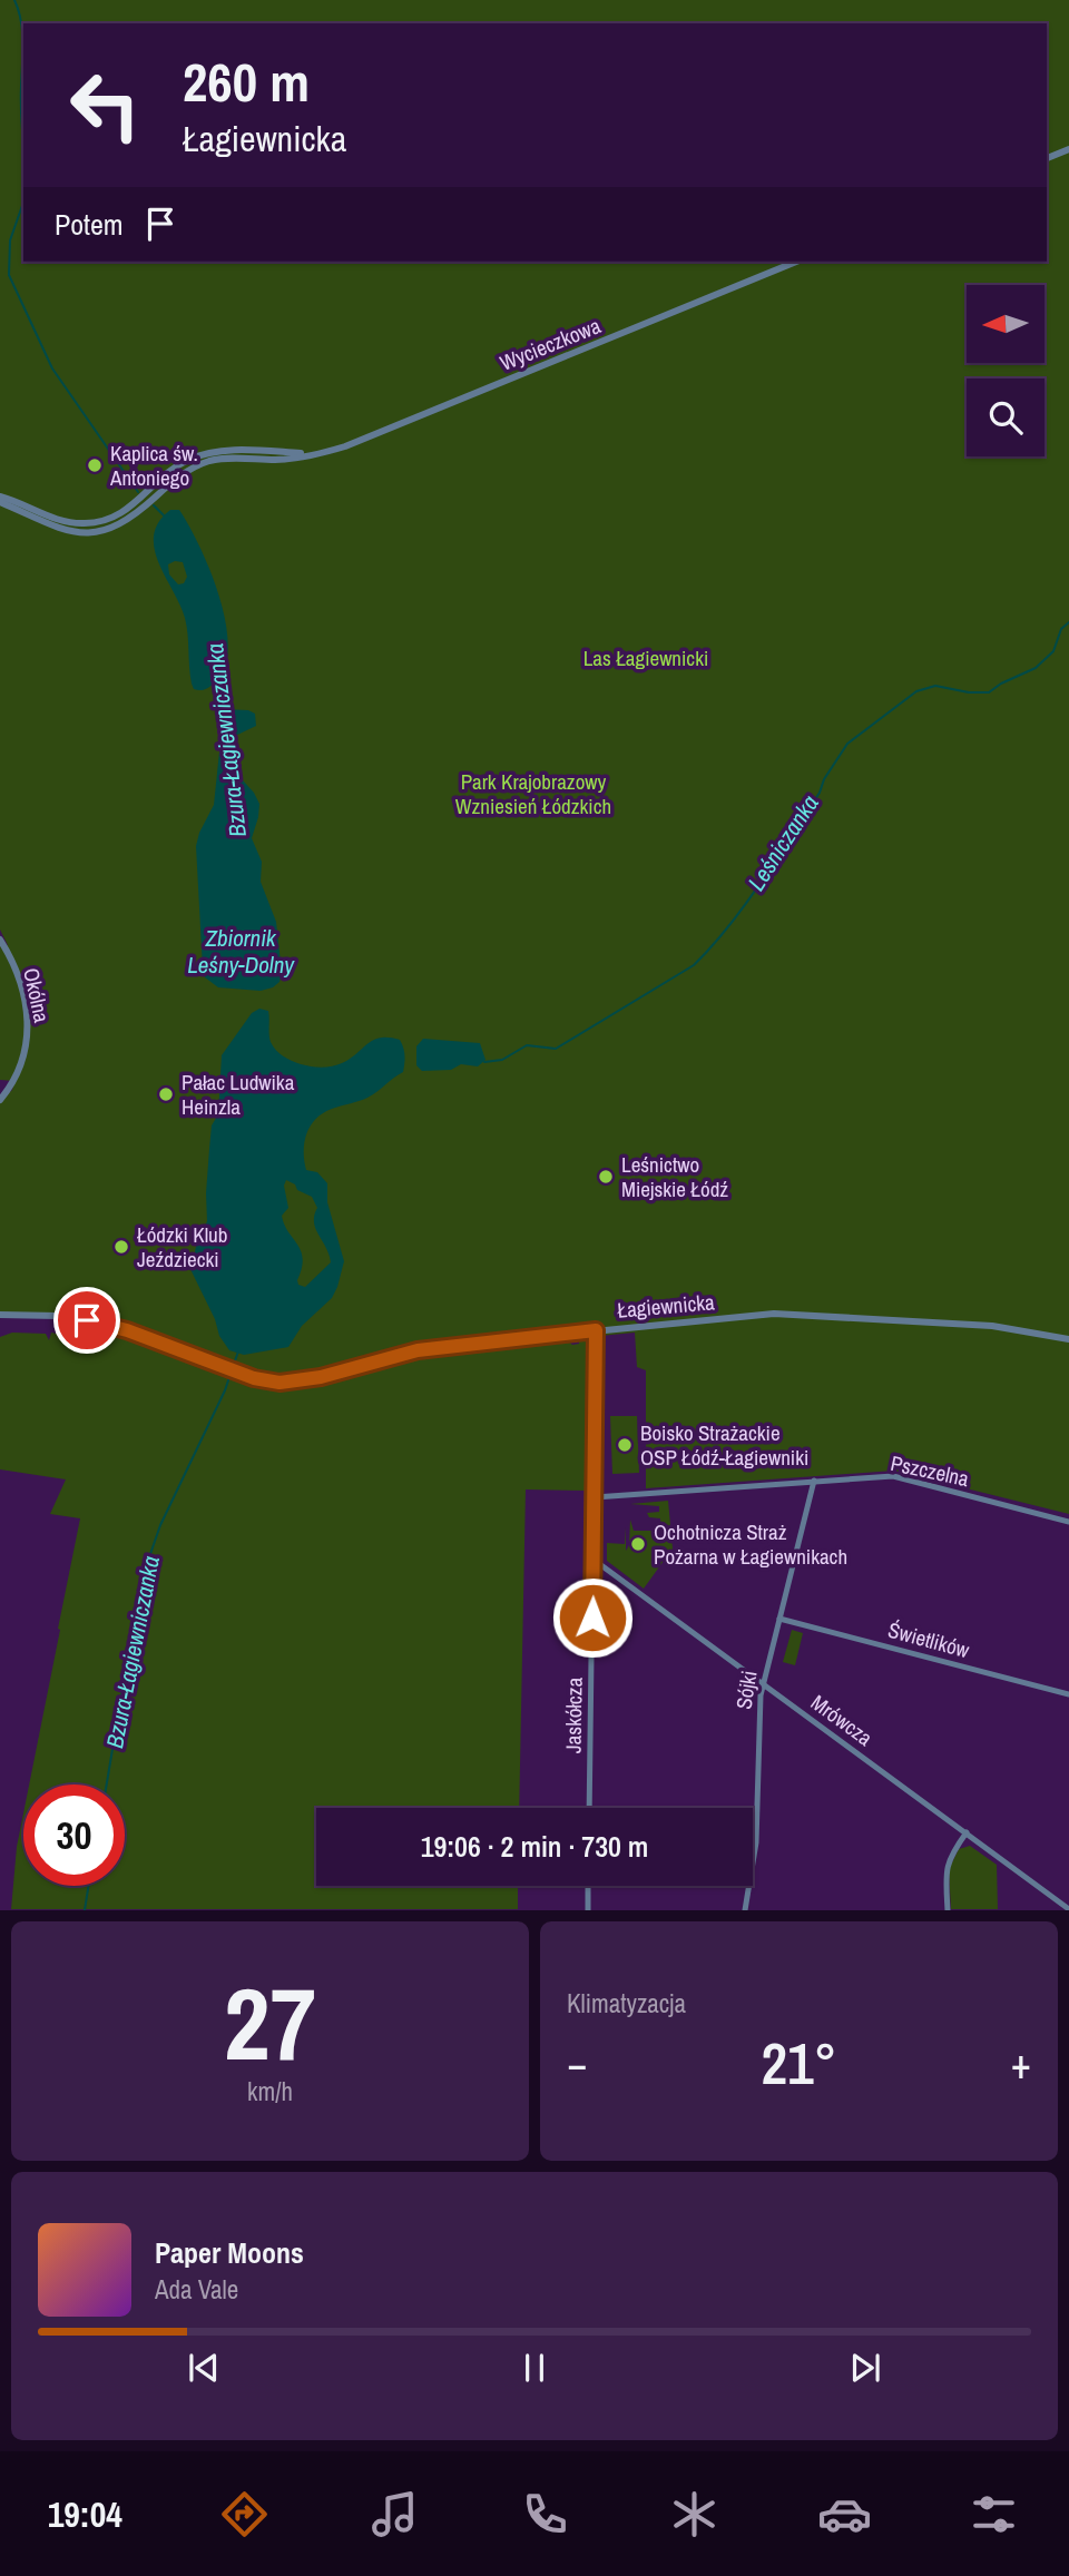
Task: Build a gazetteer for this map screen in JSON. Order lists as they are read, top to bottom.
{
  "streets": {
    "street": [
      "Wycieczkowa",
      "Okólna",
      "Łagiewnicka",
      "Pszczelna",
      "Świetlików",
      "Sójki",
      "Jaskółcza",
      "Mrówcza"
    ]
  },
  "crossings": [
    ["Łagiewnicka", "Jaskółcza"],
    ["Pszczelna", "Sójki"],
    ["Pszczelna", "Jaskółcza"],
    ["Świetlików", "Sójki"],
    ["Sójki", "Mrówcza"],
    ["Jaskółcza", "Mrówcza"]
  ],
  "water": ["Bzura-Łagiewniczanka", "Leśniczanka", "Zbiornik Leśny-Dolny"],
  "parks": ["Las Łagiewnicki", "Park Krajobrazowy Wzniesień Łódzkich"],
  "places": [
    "Kaplica św. Antoniego",
    "Pałac Ludwika Heinzla",
    "Leśnictwo Miejskie Łódź",
    "Łódzki Klub Jeździecki",
    "Boisko Strażackie OSP Łódź-Łagiewniki",
    "Ochotnicza Straż Pożarna w Łagiewnikach"
  ],
  "north": "left",
  "page": {
    "turn": ["260 m", "Łagiewnicka"],
    "then": "Potem",
    "limit": "30",
    "trip": "19:06 · 2 min · 730 m",
    "tile": [
      ["27", "km/h"],
      "Klimatyzacja"
    ],
    "heat": ["−", "21°", "+"],
    "song": ["Paper Moons", "Ada Vale"],
    "tabs": "19:04"
  }
}
